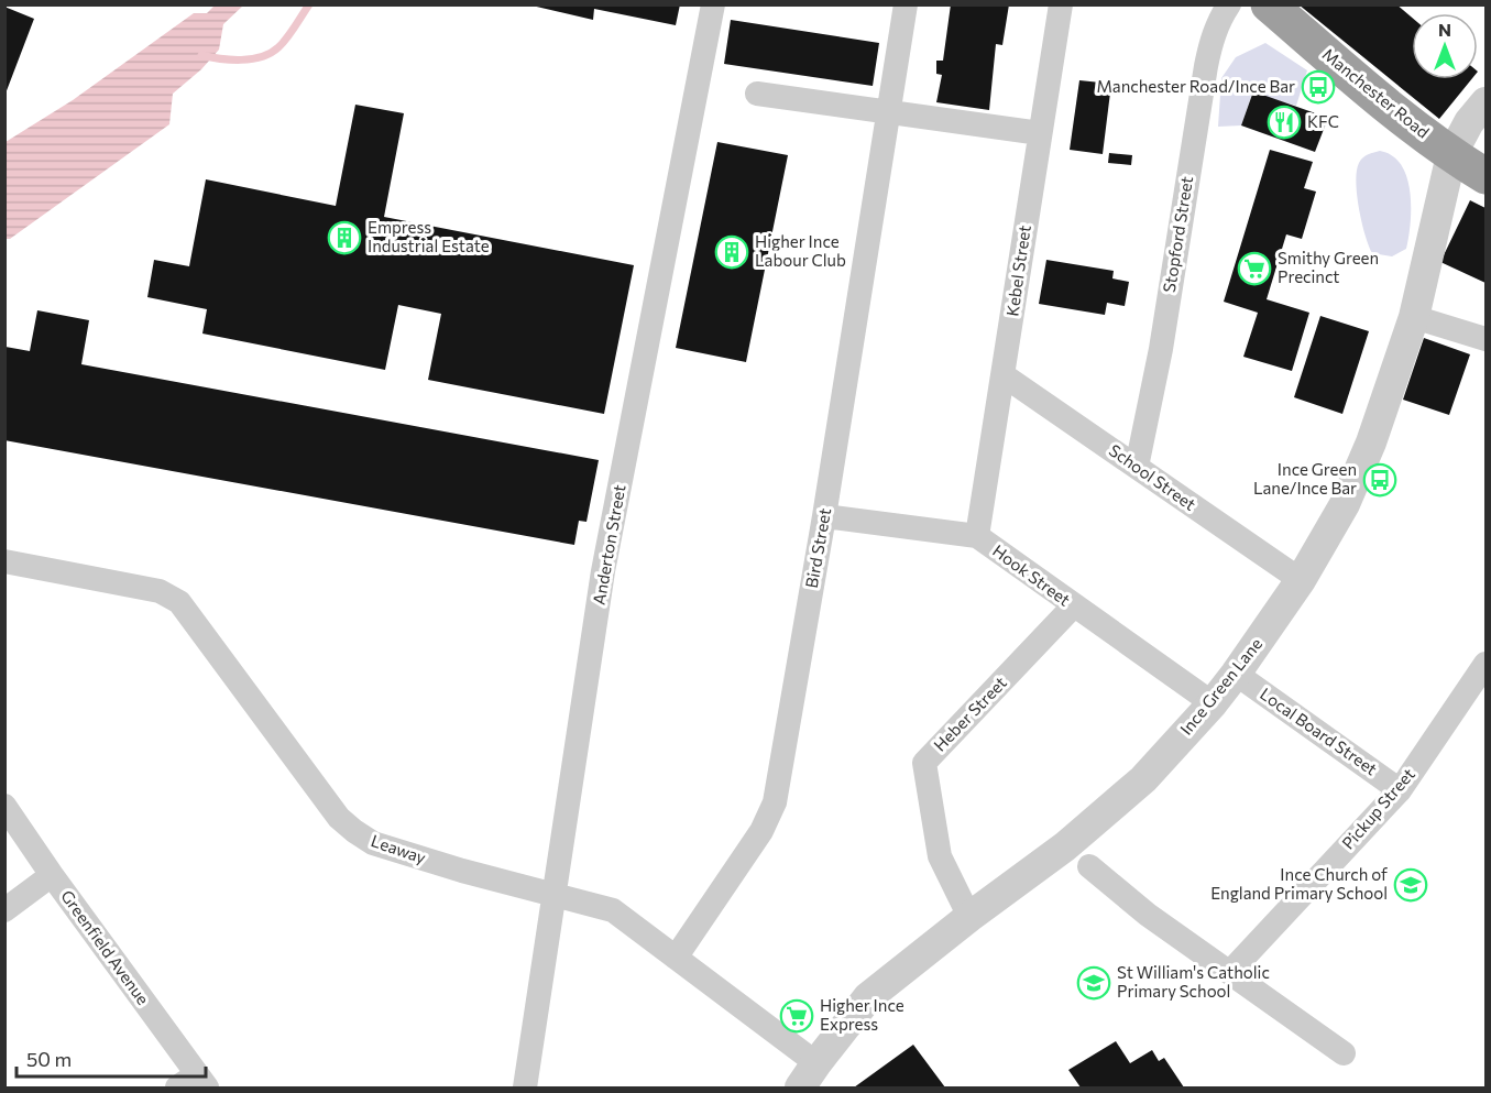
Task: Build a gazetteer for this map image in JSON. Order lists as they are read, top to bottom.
{
  "streets": {
    "highway": ["Manchester Road"],
    "street": [
      "Stopford Street",
      "Kebel Street",
      "School Street",
      "Anderton Street",
      "Bird Street",
      "Hook Street",
      "Ince Green Lane",
      "Heber Street",
      "Local Board Street",
      "Pickup Street",
      "Leaway",
      "Greenfield Avenue"
    ]
  },
  "crossings": [
    ["Manchester Road", "Ince Green Lane"],
    ["Stopford Street", "School Street"],
    ["Kebel Street", "School Street"],
    ["Kebel Street", "Hook Street"],
    ["School Street", "Ince Green Lane"],
    ["Anderton Street", "Leaway"],
    ["Bird Street", "Hook Street"],
    ["Bird Street", "Leaway"],
    ["Hook Street", "Ince Green Lane"],
    ["Hook Street", "Heber Street"],
    ["Ince Green Lane", "Heber Street"],
    ["Ince Green Lane", "Local Board Street"],
    ["Ince Green Lane", "Leaway"],
    ["Local Board Street", "Pickup Street"]
  ],
  "places": {
    "bus stop": ["Manchester Road/Ince Bar", "Ince Green Lane/Ince Bar"],
    "restaurant": ["KFC"],
    "building": ["Empress Industrial Estate", "Higher Ince Labour Club"],
    "supermarket": ["Smithy Green Precinct", "Higher Ince Express"],
    "school or university": ["Ince Church of England Primary School", "St William's Catholic Primary School"]
  },
  "scale_bar": "50 m",
  "north": "top"
}
